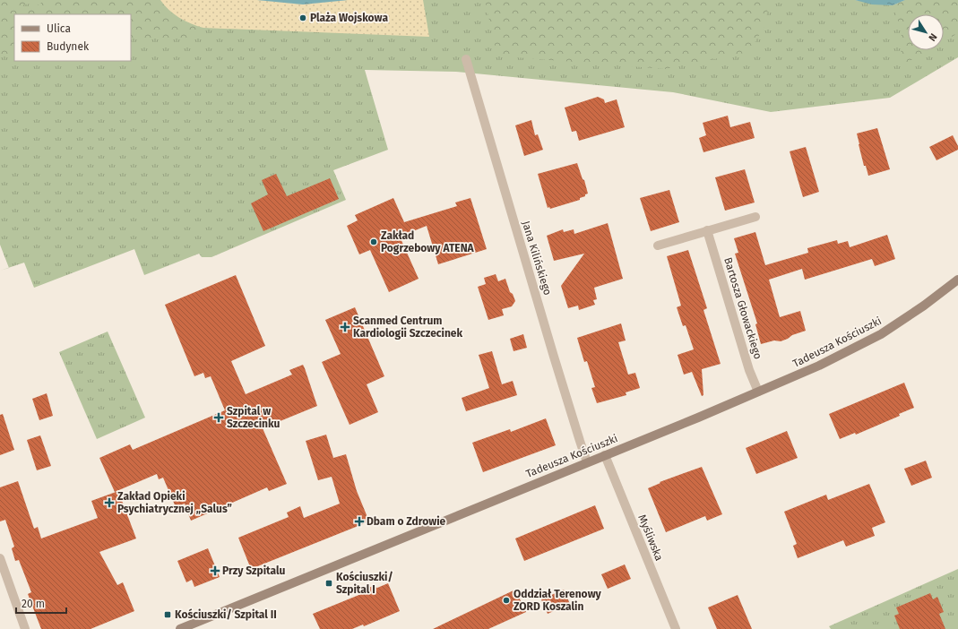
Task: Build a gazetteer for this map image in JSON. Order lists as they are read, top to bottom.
{
  "streets": {
    "street": [
      "Jana Kilińskiego",
      "Bartosza Głowackiego",
      "Tadeusza Kościuszki",
      "Myśliwska"
    ]
  },
  "crossings": [
    ["Jana Kilińskiego", "Tadeusza Kościuszki"],
    ["Bartosza Głowackiego", "Tadeusza Kościuszki"],
    ["Tadeusza Kościuszki", "Myśliwska"]
  ],
  "places": {
    "other": ["Plaża Wojskowa", "Zakład Pogrzebowy ATENA", "Oddział Terenowy ZORD Koszalin"],
    "health": [
      "Scanmed Centrum Kardiologii Szczecinek",
      "Szpital w Szczecinku",
      "Zakład Opieki Psychiatrycznej „Salus”",
      "Dbam o Zdrowie",
      "Przy Szpitalu"
    ],
    "transit": ["Kościuszki/ Szpital I", "Kościuszki/ Szpital II"]
  },
  "legend": ["Ulica", "Budynek"],
  "scale_bar": "20 m",
  "north": "bottom right"
}
